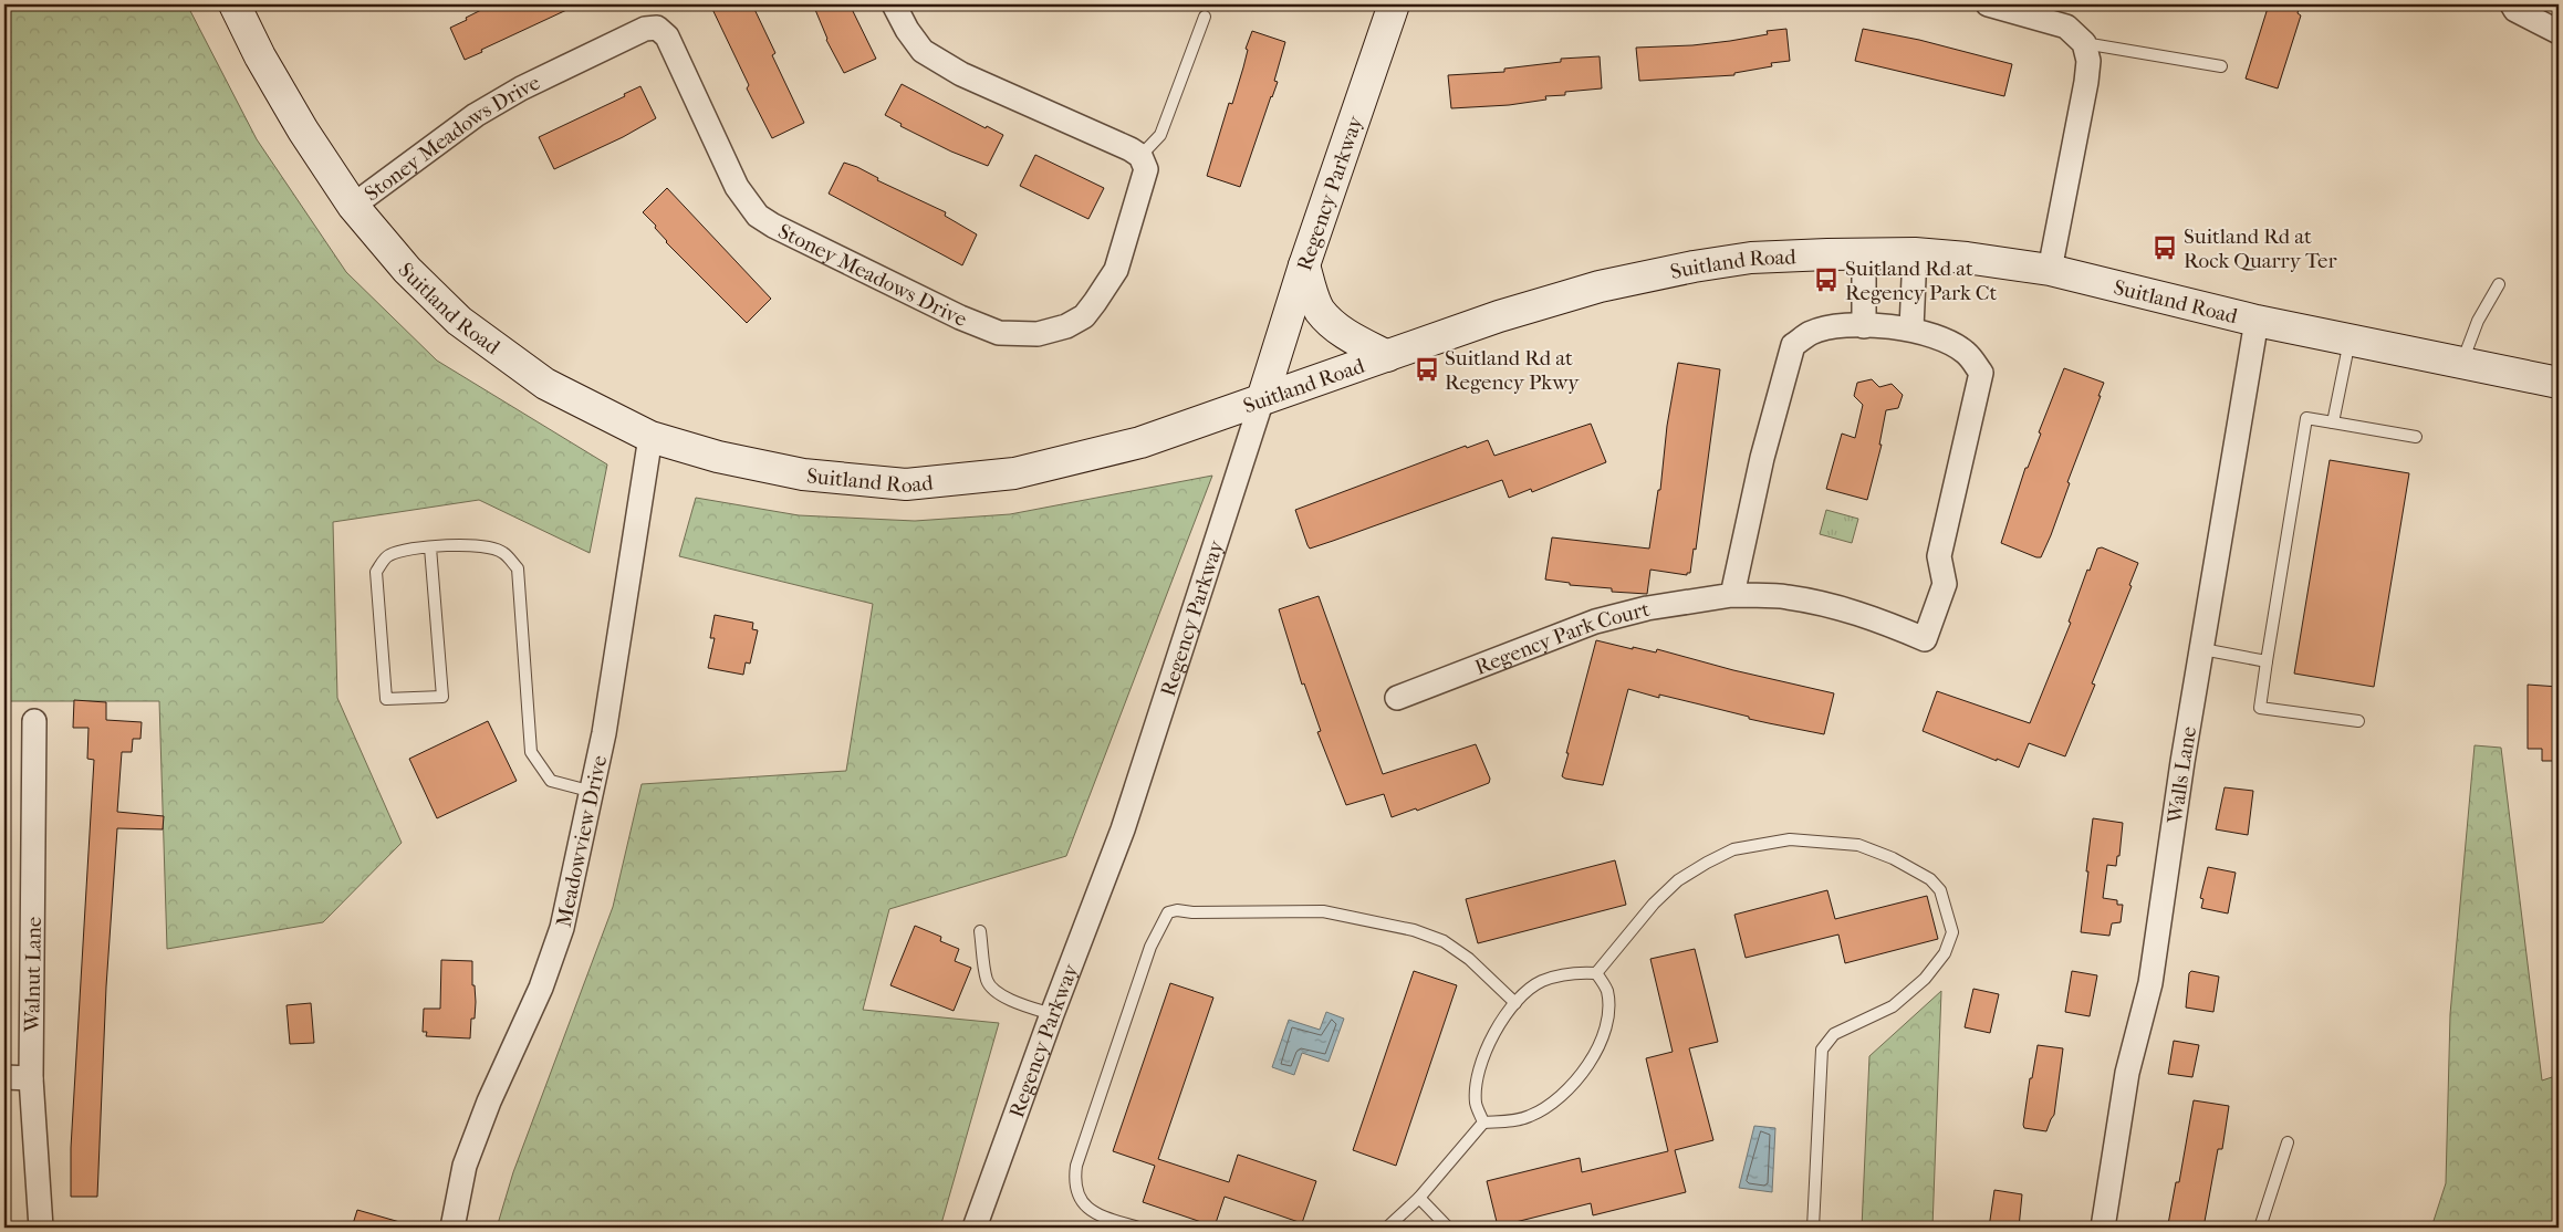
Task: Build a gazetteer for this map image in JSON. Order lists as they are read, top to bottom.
{
  "streets": {
    "main road": ["Regency Parkway", "Suitland Road"],
    "street": [
      "Stoney Meadows Drive",
      "Regency Park Court",
      "Walls Lane",
      "Meadowview Drive",
      "Walnut Lane"
    ]
  },
  "crossings": [
    ["Stoney Meadows Drive", "Suitland Road"],
    ["Regency Parkway", "Suitland Road"],
    ["Suitland Road", "Walls Lane"],
    ["Suitland Road", "Meadowview Drive"]
  ],
  "places": {
    "bus stop": ["Suitland Rd at Rock Quarry Ter", "Suitland Rd at Regency Park Ct", "Suitland Rd at Regency Pkwy"]
  }
}
